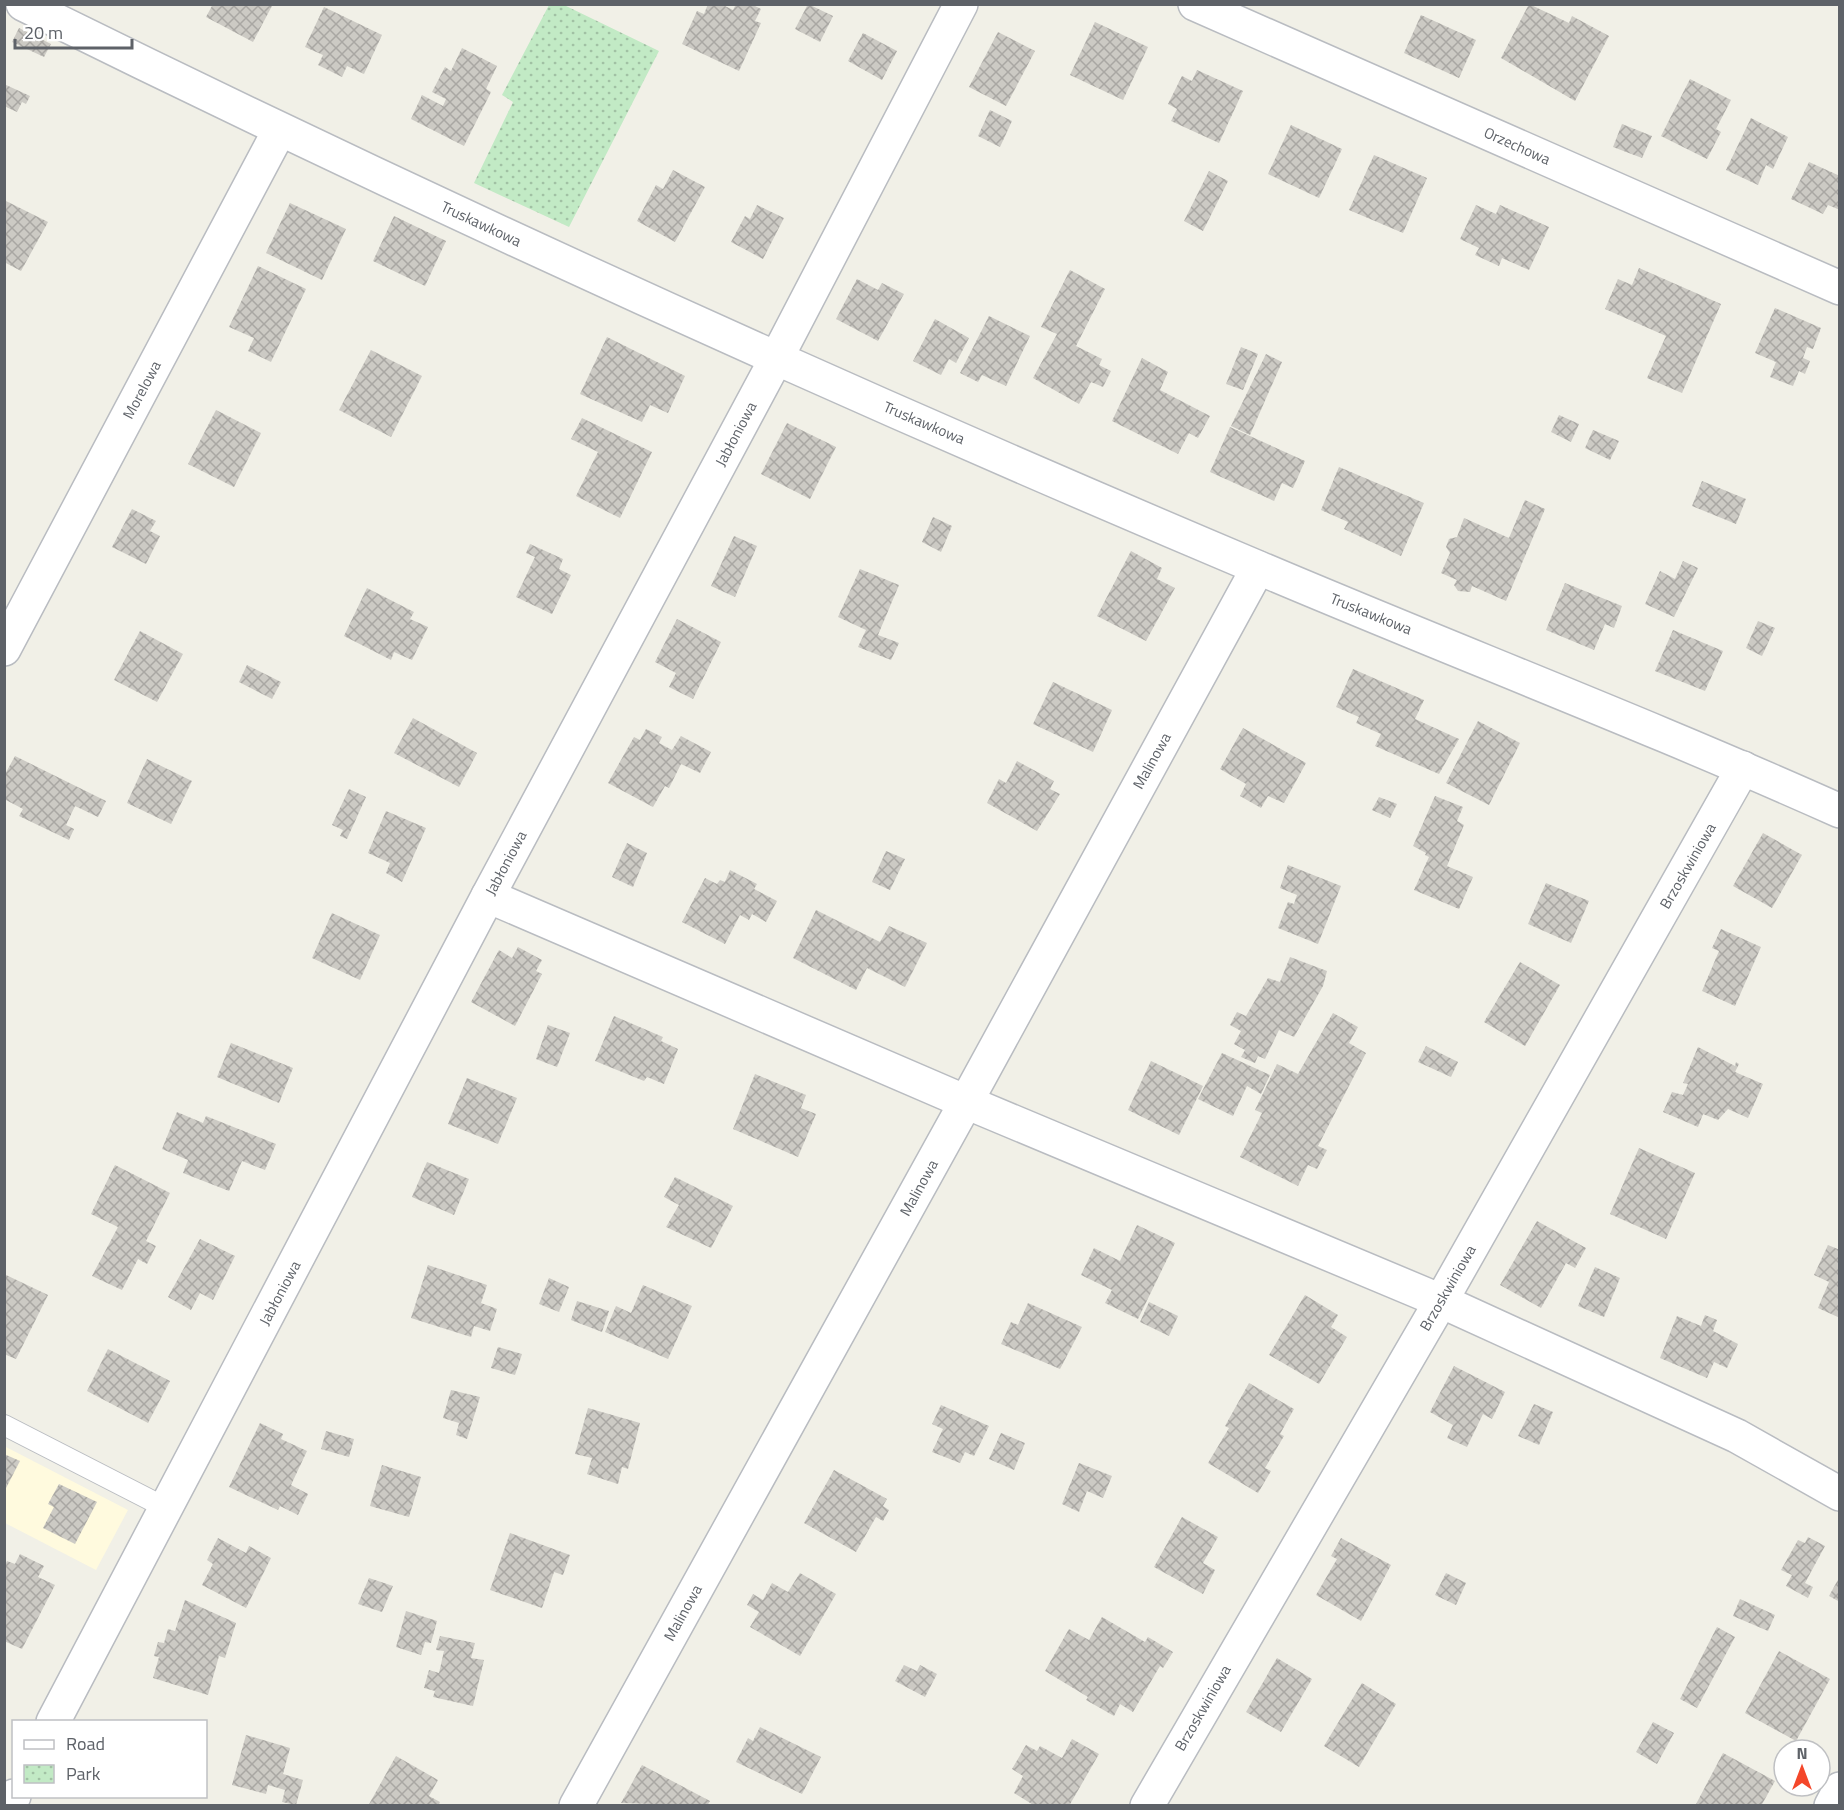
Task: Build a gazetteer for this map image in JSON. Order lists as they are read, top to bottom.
{
  "streets": {
    "street": [
      "Orzechowa",
      "Truskawkowa",
      "Morelowa",
      "Jabłoniowa",
      "Malinowa",
      "Brzoskwiniowa"
    ]
  },
  "crossings": [
    ["Truskawkowa", "Morelowa"],
    ["Truskawkowa", "Jabłoniowa"],
    ["Truskawkowa", "Malinowa"],
    ["Truskawkowa", "Brzoskwiniowa"]
  ],
  "legend": ["Road", "Park"],
  "scale_bar": "20 m",
  "north": "top"
}
